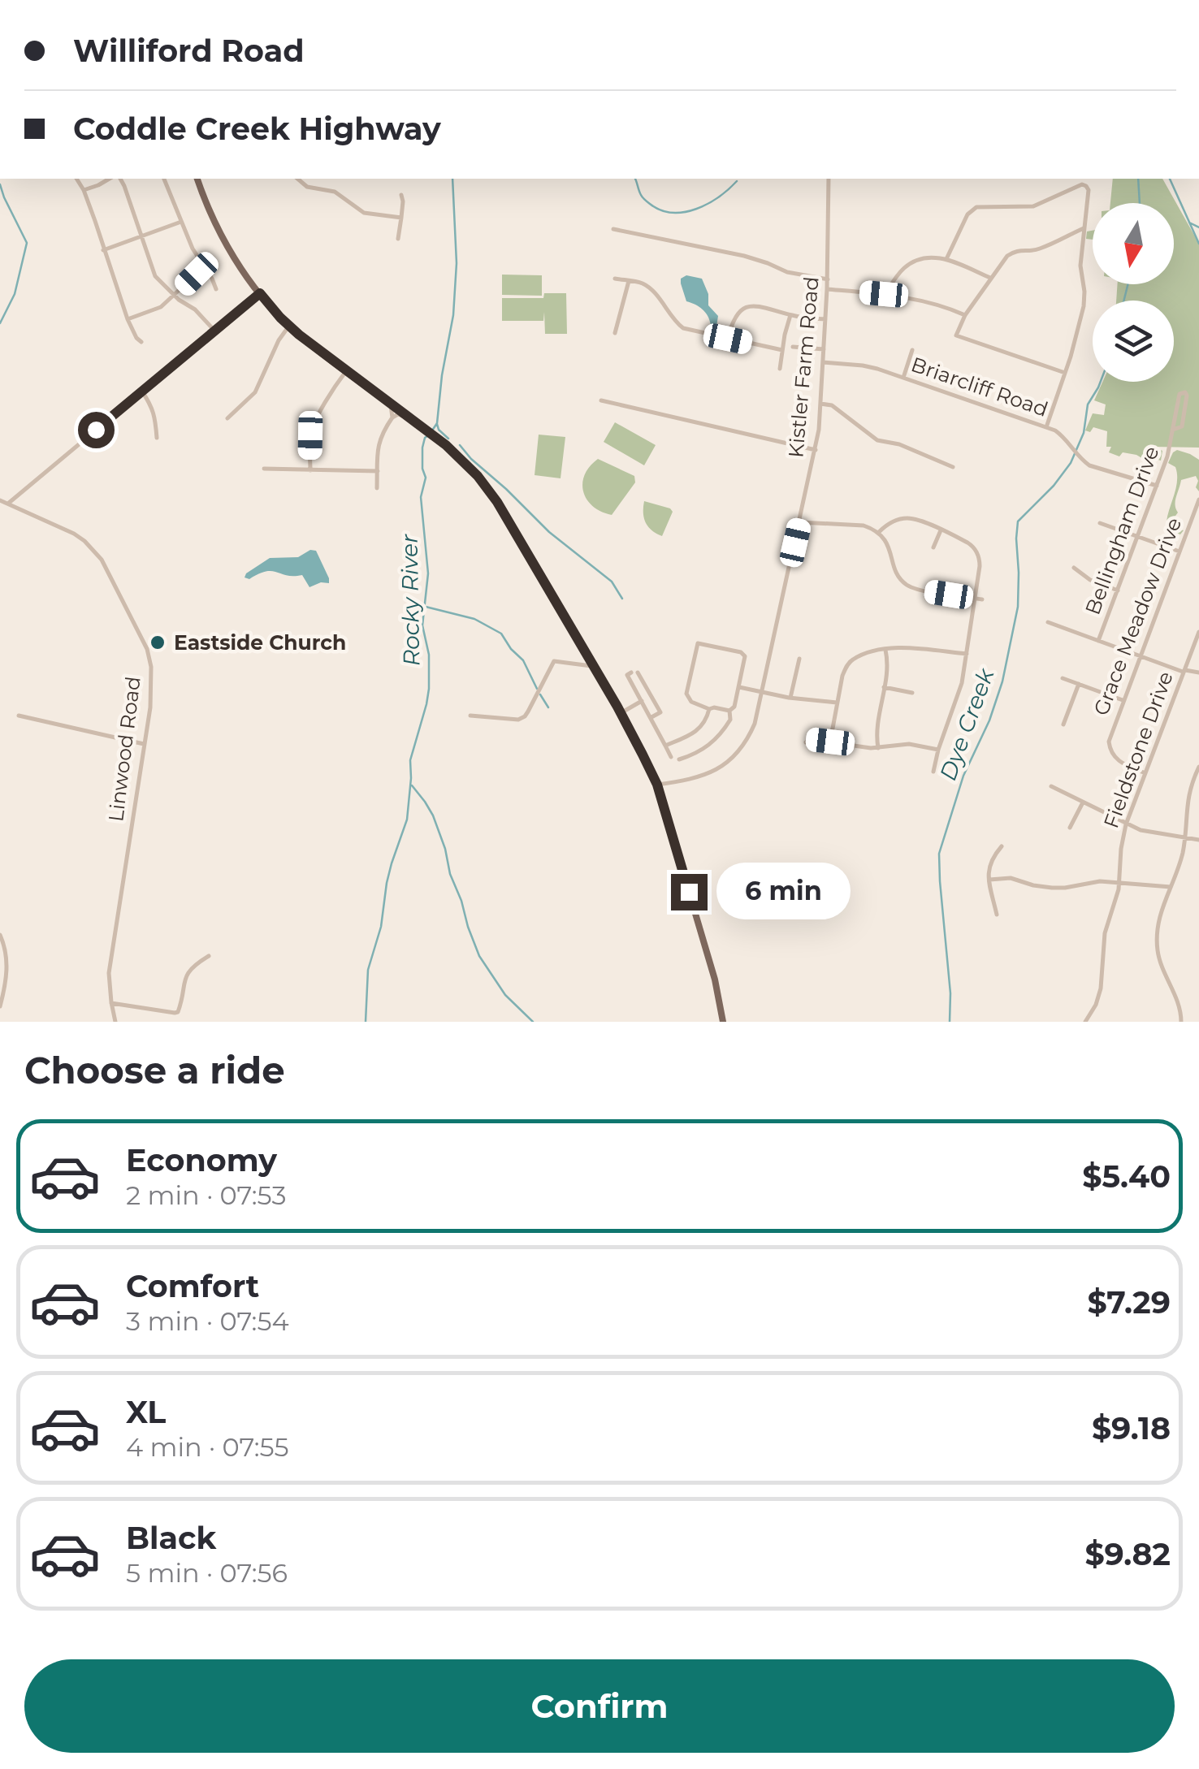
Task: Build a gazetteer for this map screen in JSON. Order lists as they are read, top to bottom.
{
  "streets": {
    "street": [
      "Kistler Farm Road",
      "Briarcliff Road",
      "Bellingham Drive",
      "Grace Meadow Drive",
      "Linwood Road",
      "Fieldstone Drive"
    ]
  },
  "crossings": [
    ["Kistler Farm Road", "Briarcliff Road"],
    ["Briarcliff Road", "Bellingham Drive"],
    ["Grace Meadow Drive", "Fieldstone Drive"]
  ],
  "water": ["Rocky River", "Dye Creek"],
  "places": ["Eastside Church"],
  "north": "bottom",
  "page": {
    "banner": ["Williford Road", "Coddle Creek Highway"],
    "bubble": "6 min",
    "heading": "Choose a ride",
    "list": [
      {
        "name": "Economy",
        "note": "2 min · 07:53",
        "value": "$5.40"
      },
      {
        "name": "Comfort",
        "note": "3 min · 07:54",
        "value": "$7.29"
      },
      {
        "name": "XL",
        "note": "4 min · 07:55",
        "value": "$9.18"
      },
      {
        "name": "Black",
        "note": "5 min · 07:56",
        "value": "$9.82"
      }
    ],
    "buttons": "Confirm"
  }
}
